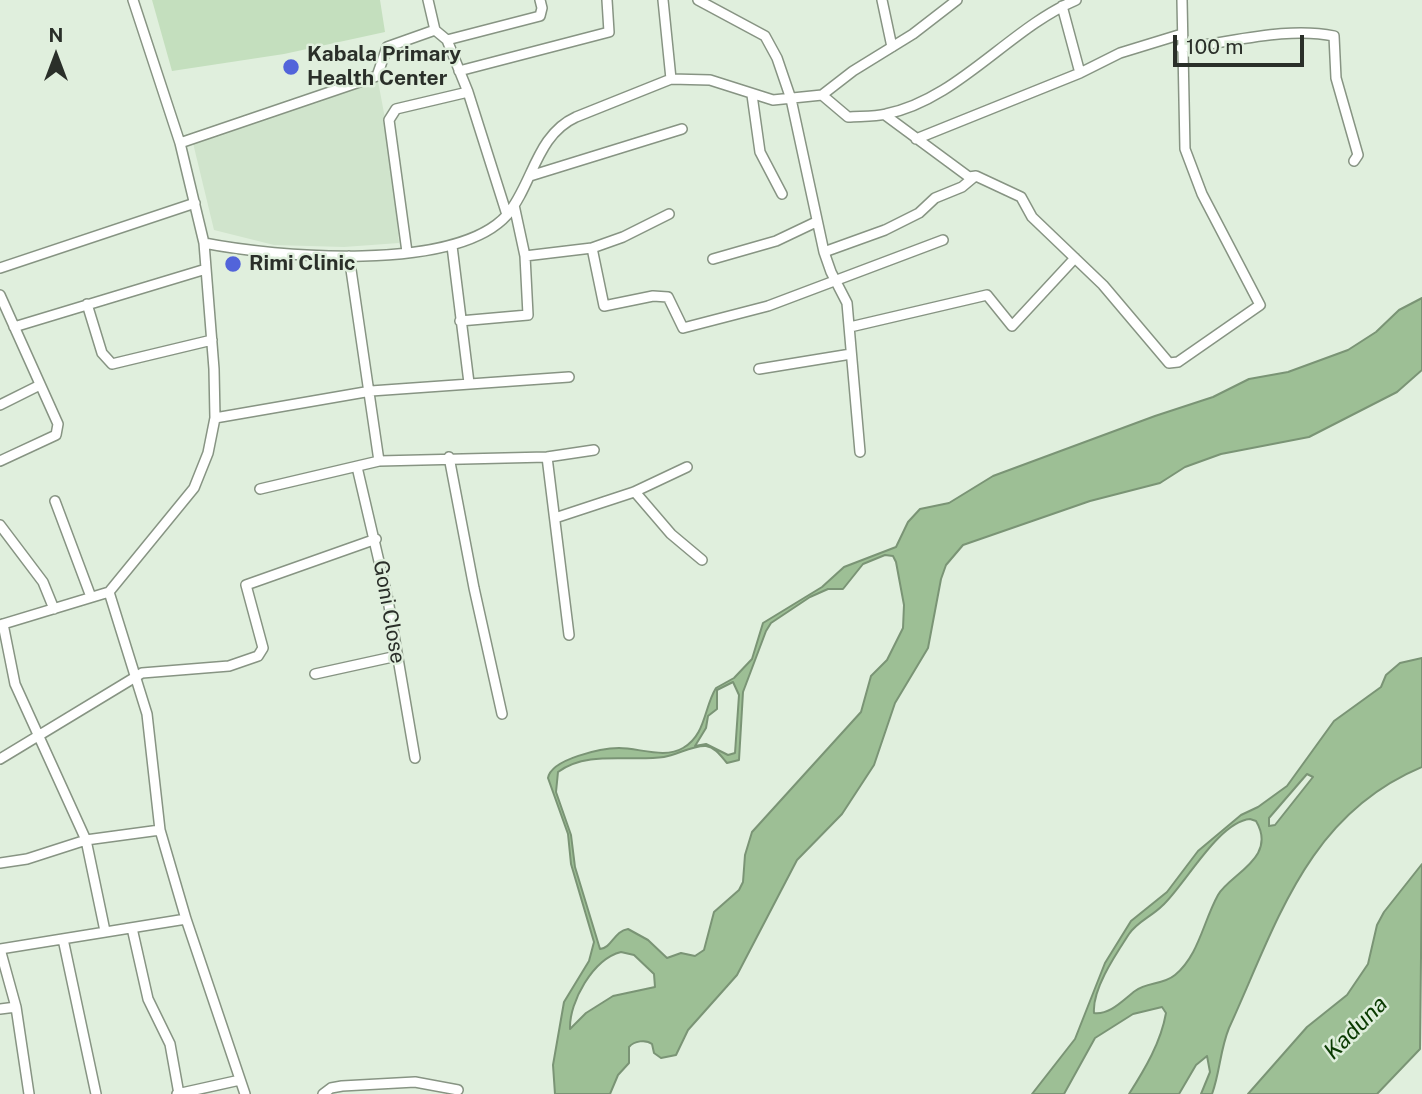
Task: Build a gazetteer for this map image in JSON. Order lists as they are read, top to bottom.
{
  "streets": {
    "street": ["Goni Close"]
  },
  "water": ["Kaduna"],
  "places": ["Kabala Primary Health Center", "Rimi Clinic"],
  "scale_bar": "100 m",
  "north": "top"
}
